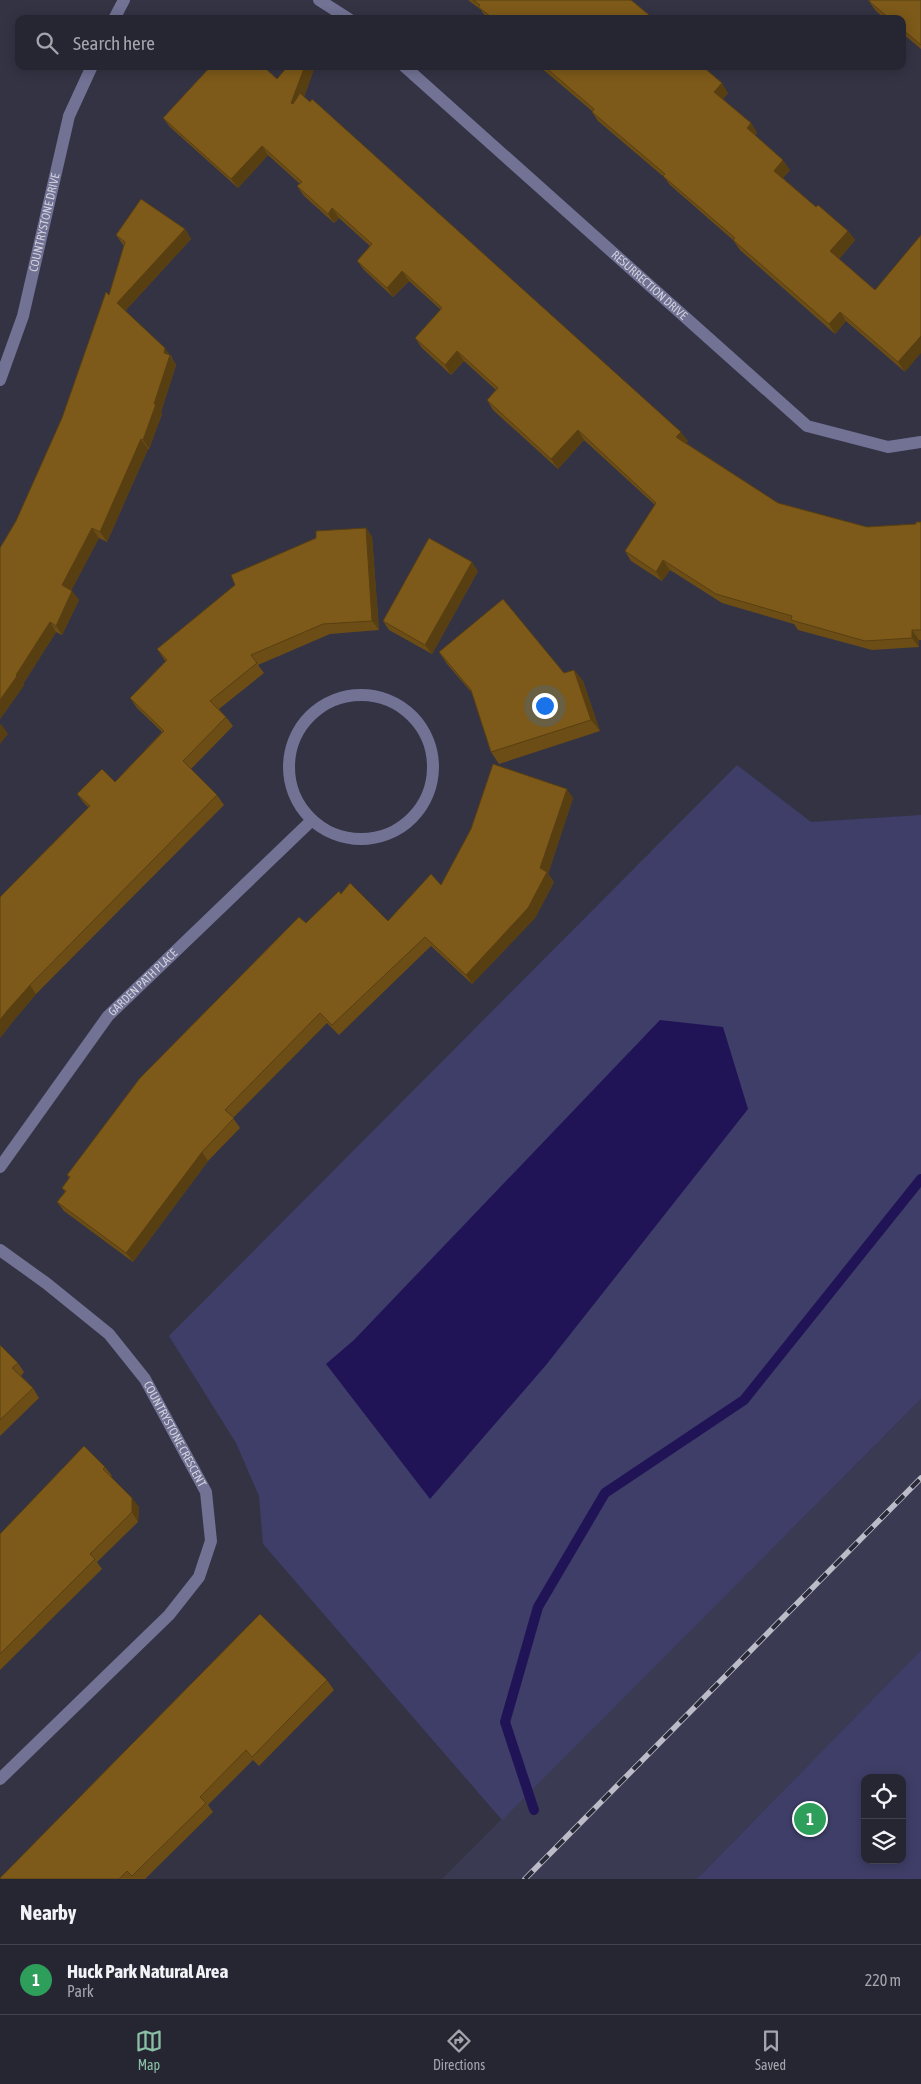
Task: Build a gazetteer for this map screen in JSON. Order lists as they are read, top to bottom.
{
  "streets": {
    "street": [
      "COUNTRYSTONE DRIVE",
      "RESURRECTION DRIVE",
      "GARDEN PATH PLACE",
      "COUNTRYSTONE CRESCENT"
    ]
  },
  "page": {
    "search": "Search here",
    "pins": "1",
    "heading": "Nearby",
    "list": [
      {
        "mark": "1",
        "name": "Huck Park Natural Area",
        "note": "Park",
        "value": "220 m"
      }
    ],
    "nav": ["Map", "Directions", "Saved"]
  }
}
